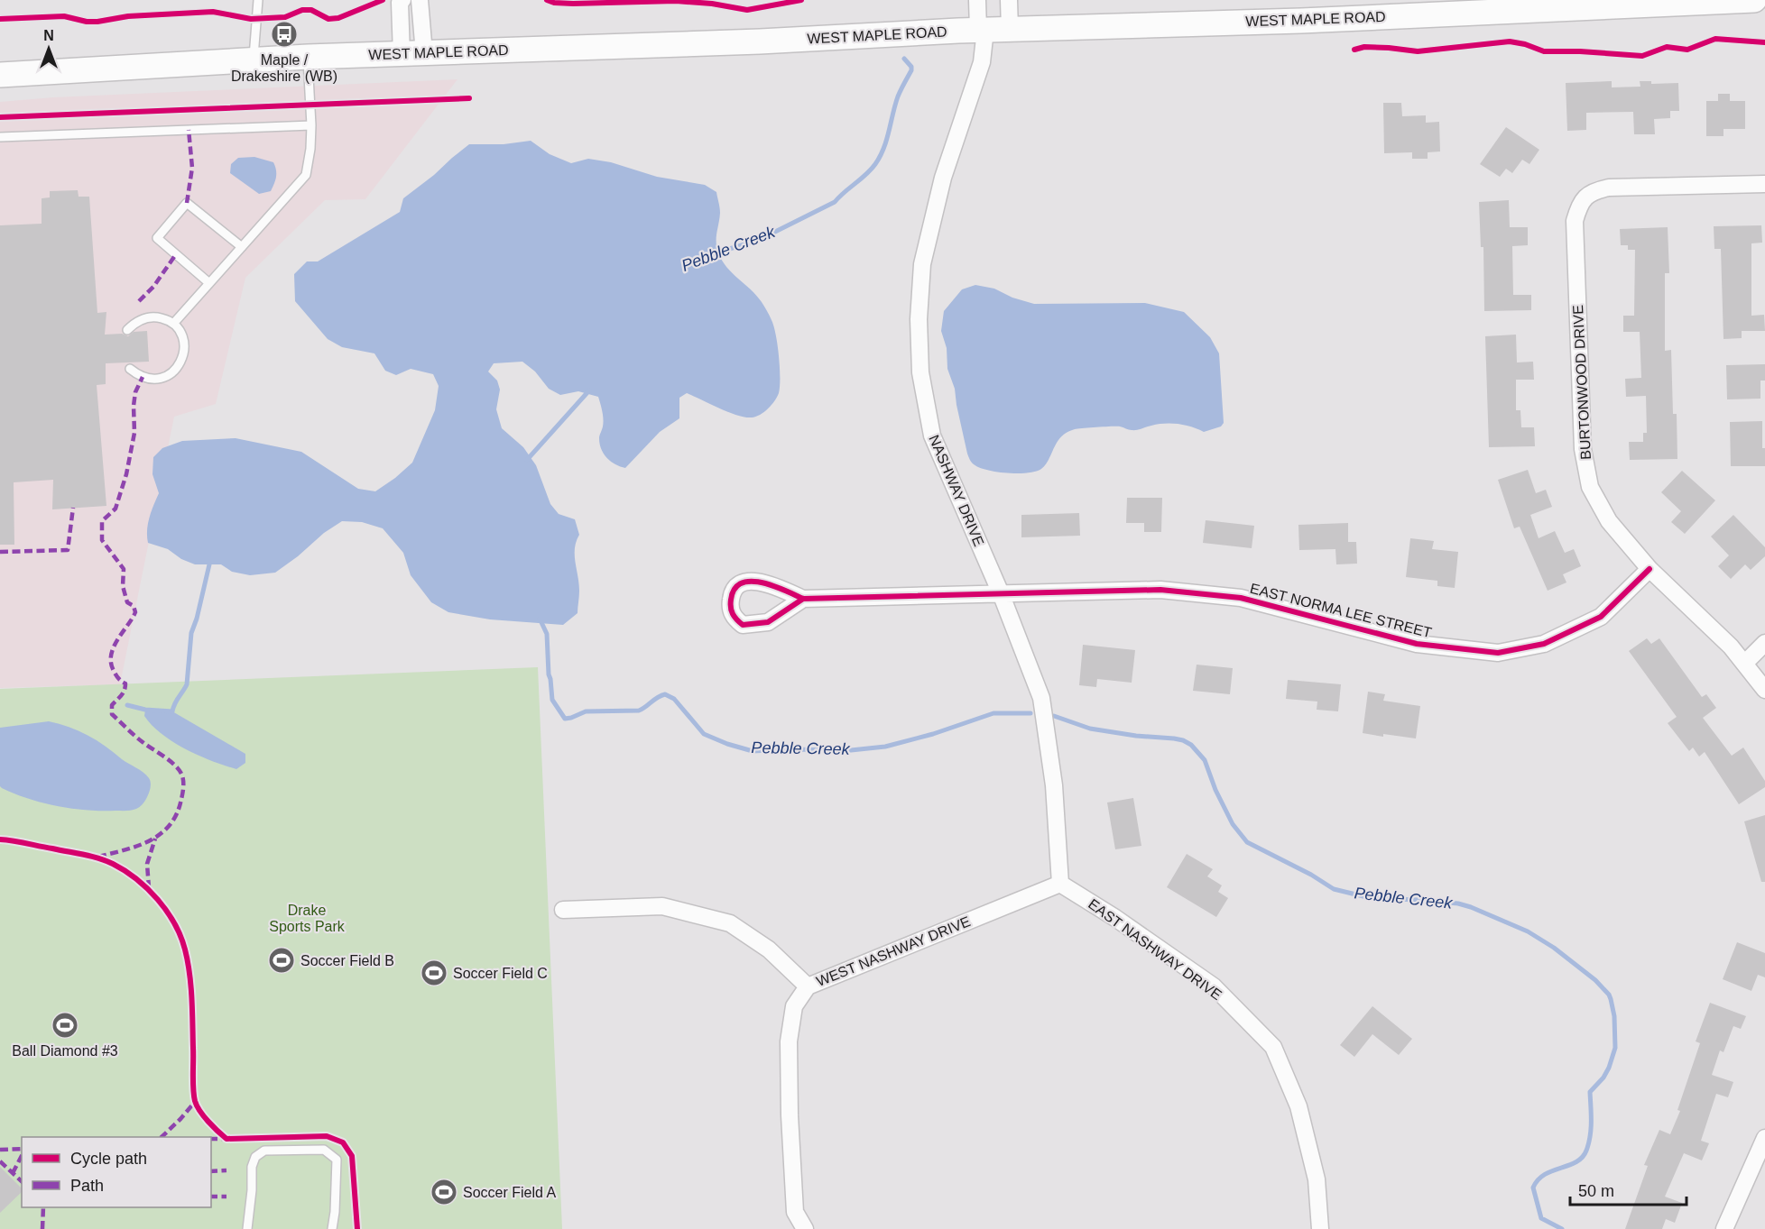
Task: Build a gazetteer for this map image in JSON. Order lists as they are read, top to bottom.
{
  "streets": {
    "main road": ["WEST MAPLE ROAD"],
    "street": [
      "BURTONWOOD DRIVE",
      "NASHWAY DRIVE",
      "EAST NORMA LEE STREET",
      "EAST NASHWAY DRIVE",
      "WEST NASHWAY DRIVE"
    ]
  },
  "crossings": [
    ["WEST MAPLE ROAD", "NASHWAY DRIVE"],
    ["BURTONWOOD DRIVE", "EAST NORMA LEE STREET"],
    ["NASHWAY DRIVE", "EAST NORMA LEE STREET"],
    ["NASHWAY DRIVE", "EAST NASHWAY DRIVE"],
    ["NASHWAY DRIVE", "WEST NASHWAY DRIVE"],
    ["EAST NASHWAY DRIVE", "WEST NASHWAY DRIVE"]
  ],
  "water": ["Pebble Creek"],
  "parks": ["Drake Sports Park"],
  "places": {
    "bus stop": ["Maple / Drakeshire (WB)"],
    "sports": [
      "Soccer Field B",
      "Soccer Field C",
      "Ball Diamond #3",
      "Soccer Field A"
    ]
  },
  "legend": ["Cycle path", "Path"],
  "scale_bar": "50 m",
  "north": "top"
}
